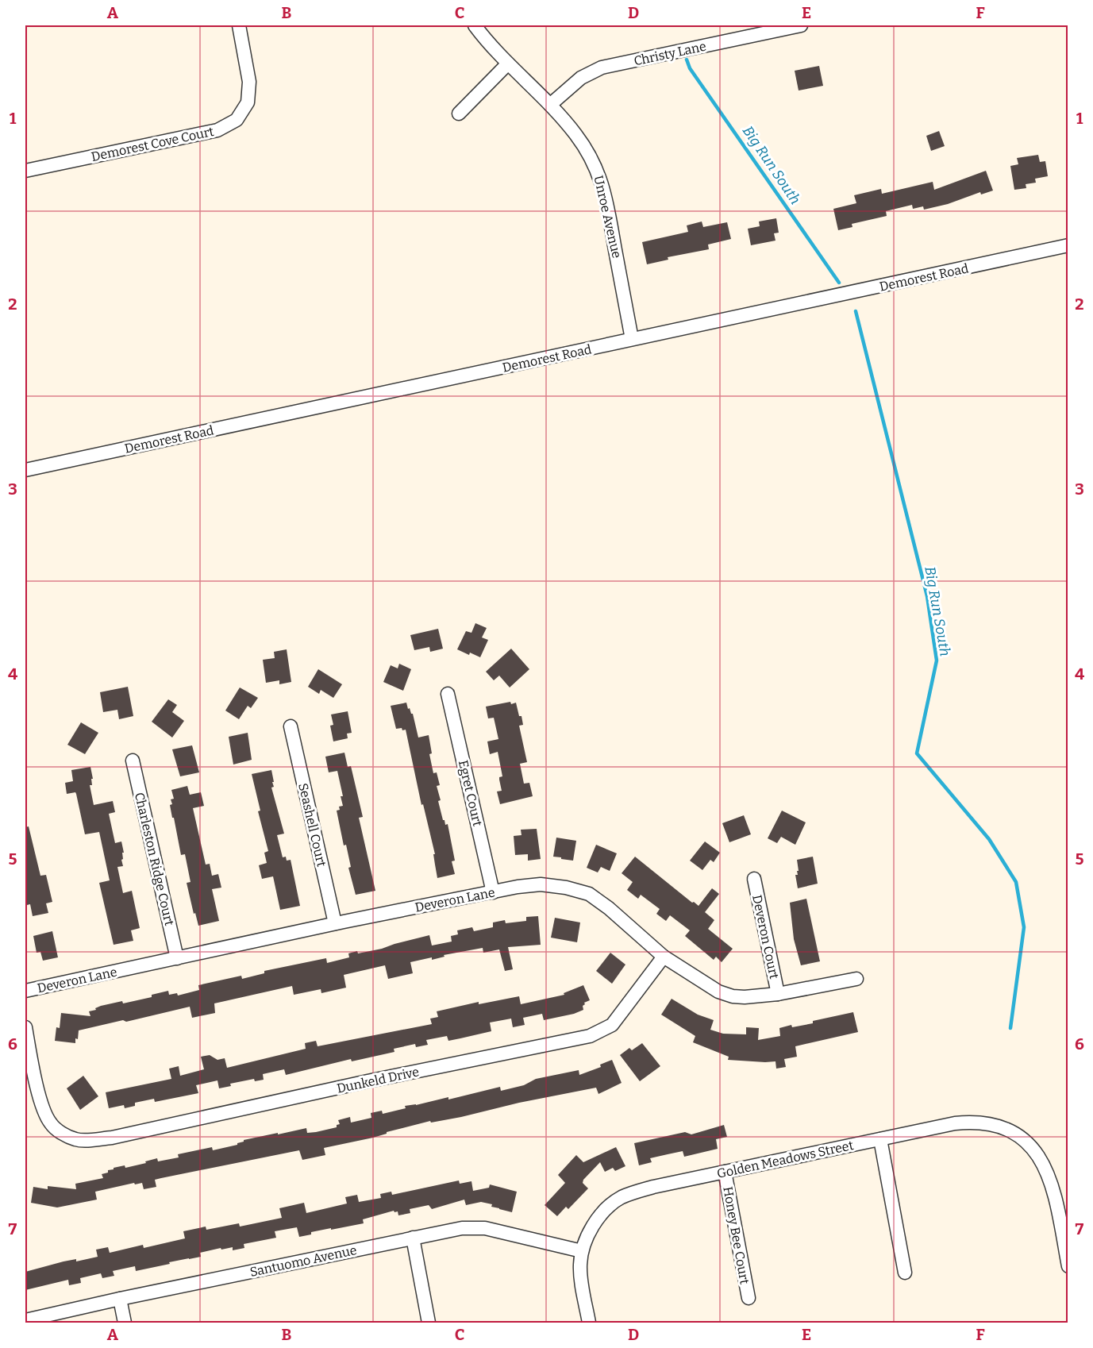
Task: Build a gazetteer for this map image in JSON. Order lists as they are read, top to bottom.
{
  "streets": {
    "street": [
      "Christy Lane",
      "Demorest Cove Court",
      "Unroe Avenue",
      "Demorest Road",
      "Egret Court",
      "Seashell Court",
      "Charleston Ridge Court",
      "Deveron Lane",
      "Deveron Court",
      "Dunkeld Drive",
      "Golden Meadows Street",
      "Honey Bee Court",
      "Santuomo Avenue"
    ]
  },
  "crossings": [
    ["Christy Lane", "Unroe Avenue"],
    ["Unroe Avenue", "Demorest Road"],
    ["Egret Court", "Deveron Lane"],
    ["Seashell Court", "Deveron Lane"],
    ["Charleston Ridge Court", "Deveron Lane"],
    ["Deveron Lane", "Deveron Court"],
    ["Deveron Lane", "Dunkeld Drive"],
    ["Golden Meadows Street", "Honey Bee Court"],
    ["Golden Meadows Street", "Santuomo Avenue"]
  ],
  "water": ["Big Run South"],
  "grid": {
    "columns": [
      "A",
      "B",
      "C",
      "D",
      "E",
      "F"
    ],
    "rows": [
      "1",
      "2",
      "3",
      "4",
      "5",
      "6",
      "7"
    ]
  }
}
